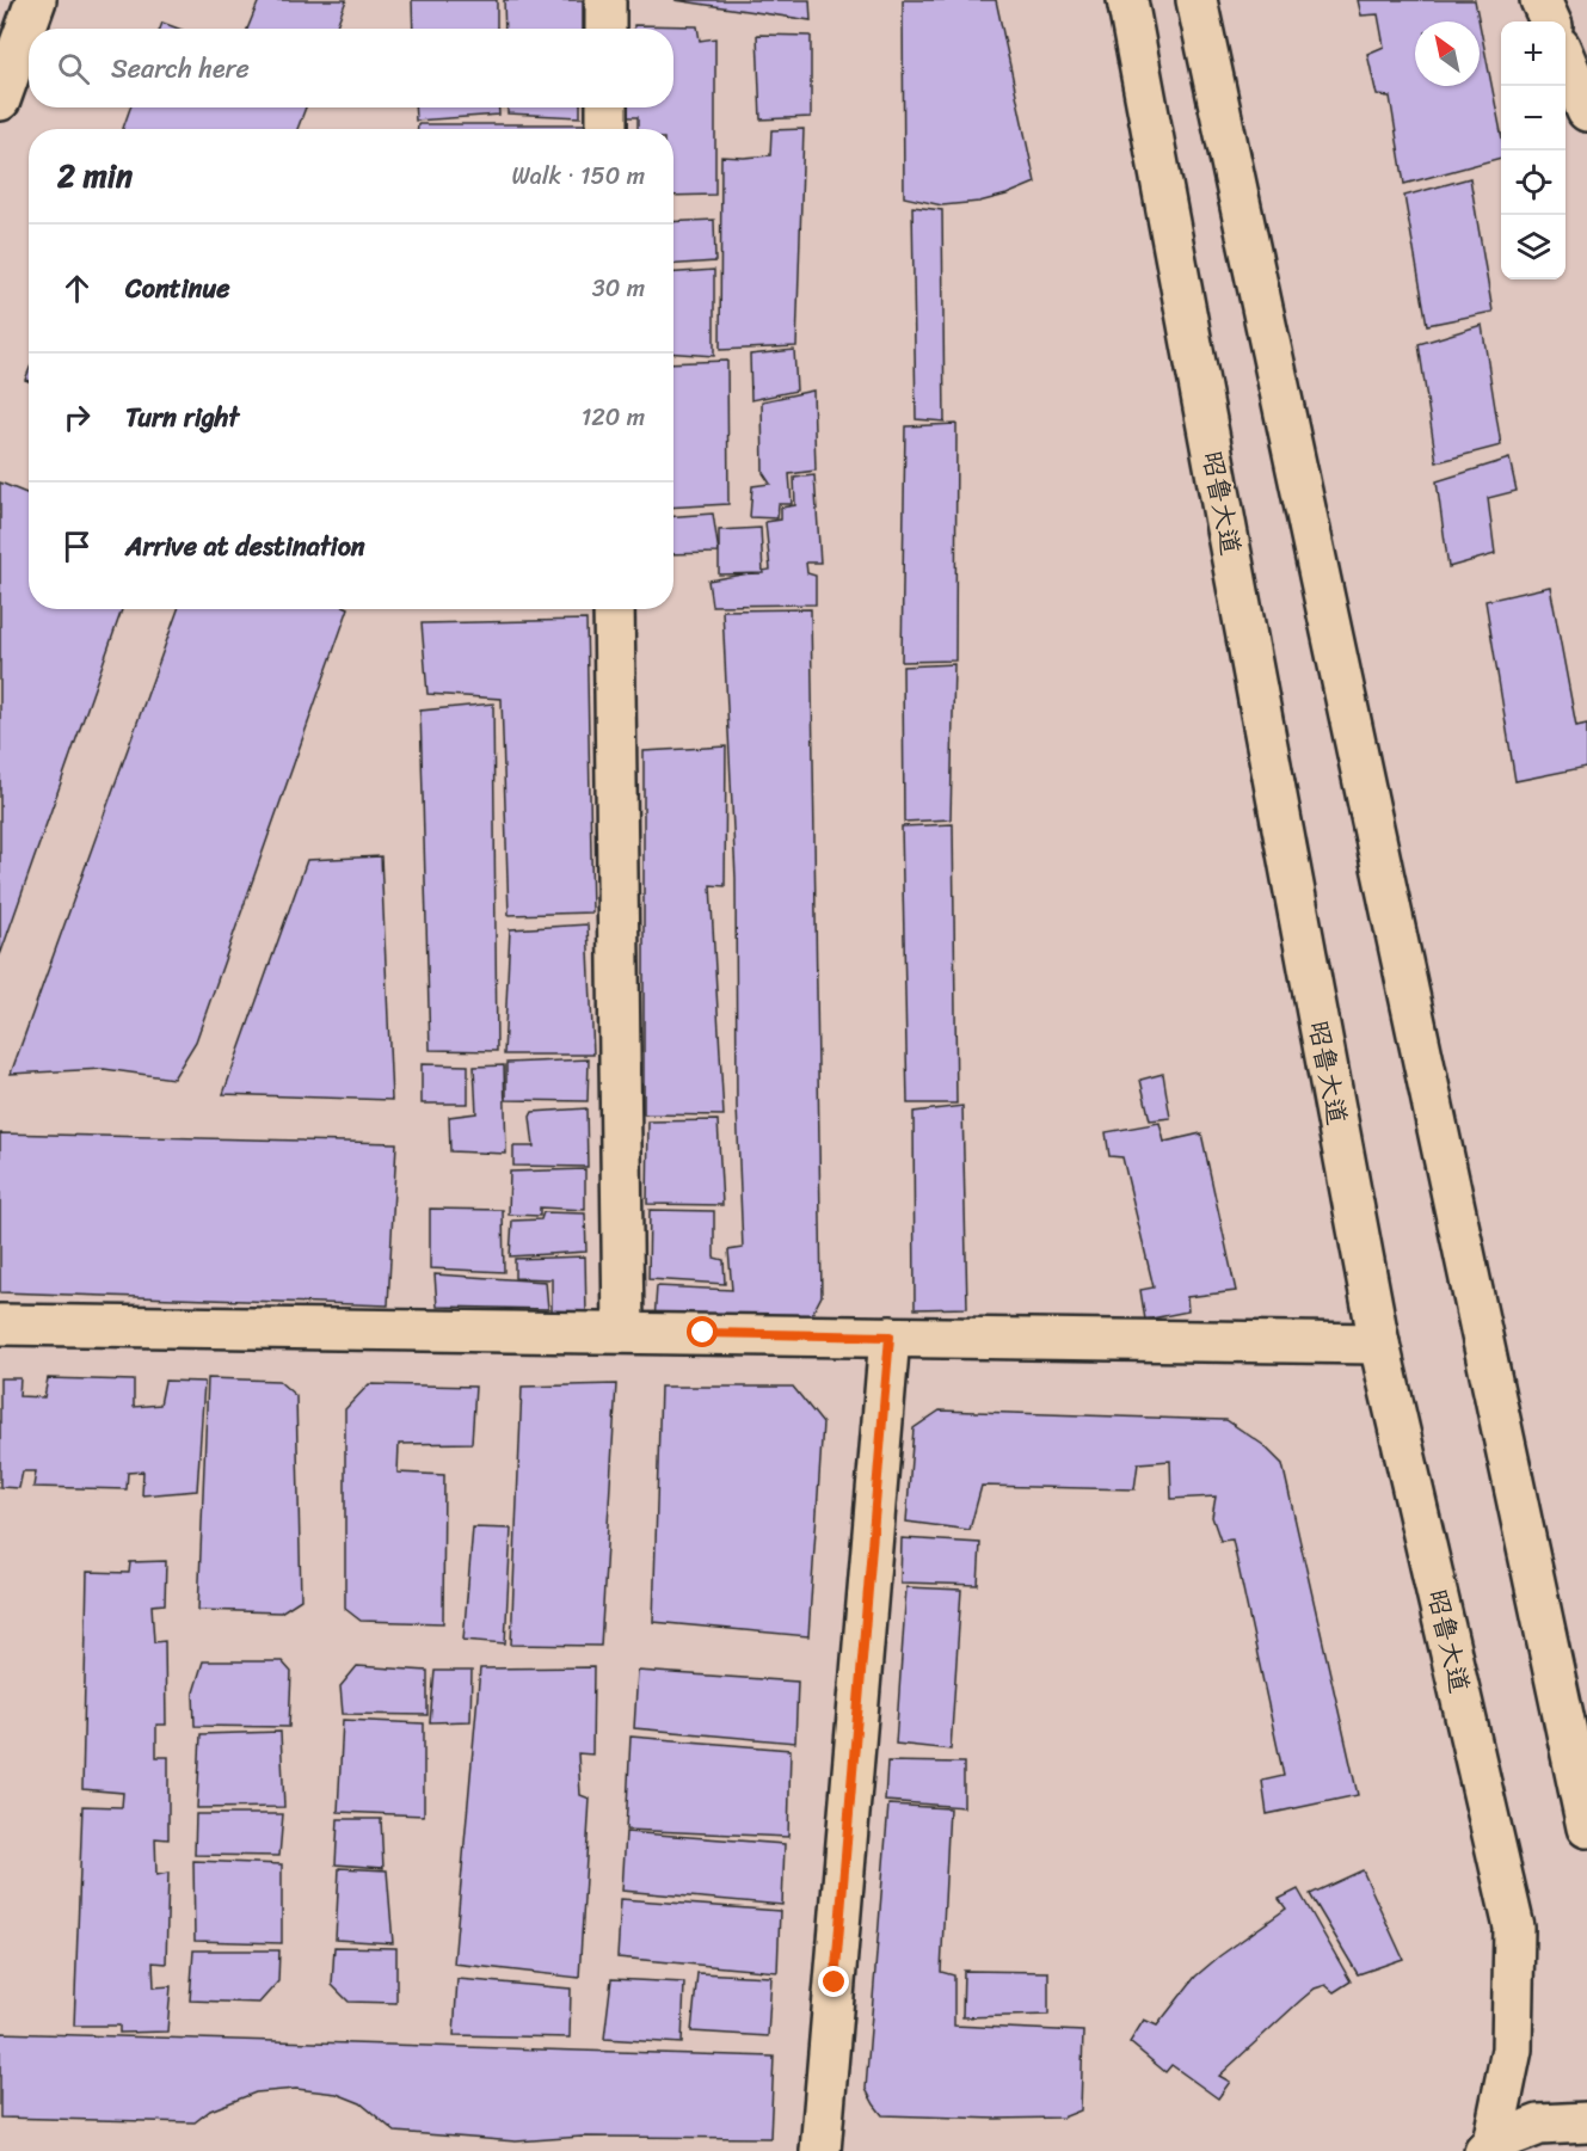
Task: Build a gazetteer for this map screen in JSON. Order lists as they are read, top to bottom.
{
  "streets": {
    "main road": ["昭鲁大道"]
  },
  "north": "top left",
  "page": {
    "map_buttons": ["+", "−"],
    "search": "Search here",
    "heading": ["2 min", "Walk · 150 m"],
    "list": [
      ["Continue", "30 m"],
      ["Turn right", "120 m"],
      "Arrive at destination"
    ]
  }
}
